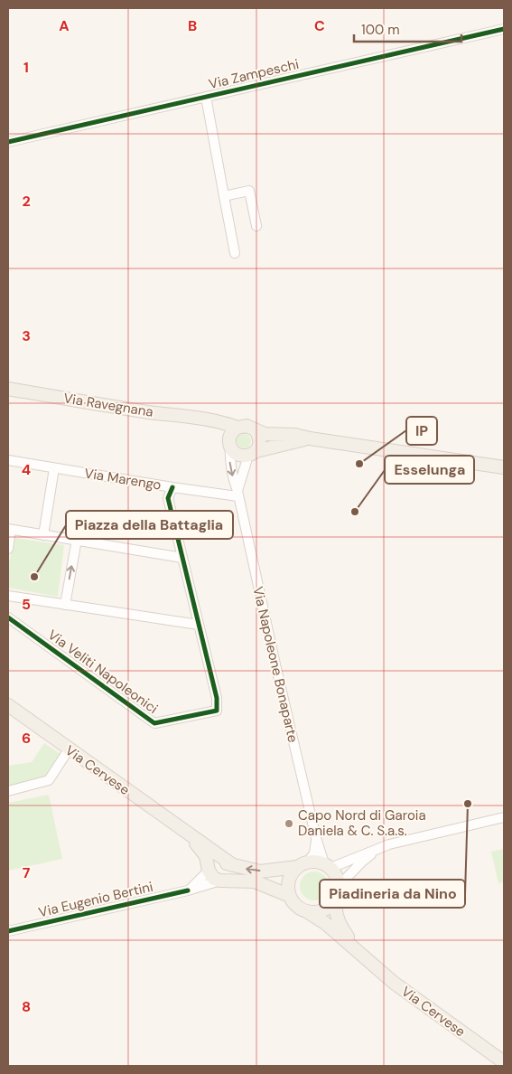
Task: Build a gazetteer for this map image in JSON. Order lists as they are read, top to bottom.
{
  "streets": {
    "main road": ["Via Ravegnana", "Via Cervese"],
    "street": [
      "Via Zampeschi",
      "Via Marengo",
      "Via Napoleone Bonaparte",
      "Via Veliti Napoleonici",
      "Via Eugenio Bertini"
    ]
  },
  "crossings": [
    ["Via Ravegnana", "Via Napoleone Bonaparte"],
    ["Via Marengo", "Via Napoleone Bonaparte"],
    ["Via Napoleone Bonaparte", "Via Cervese"],
    ["Via Cervese", "Via Eugenio Bertini"]
  ],
  "places": [
    "IP",
    "Esselunga",
    "Piazza della Battaglia",
    "Piadineria da Nino",
    "Capo Nord di Garoia Daniela & C. S.a.s."
  ],
  "scale_bar": "100 m",
  "grid": {
    "columns": ["A", "B", "C"],
    "rows": [
      "1",
      "2",
      "3",
      "4",
      "5",
      "6",
      "7",
      "8"
    ]
  }
}
